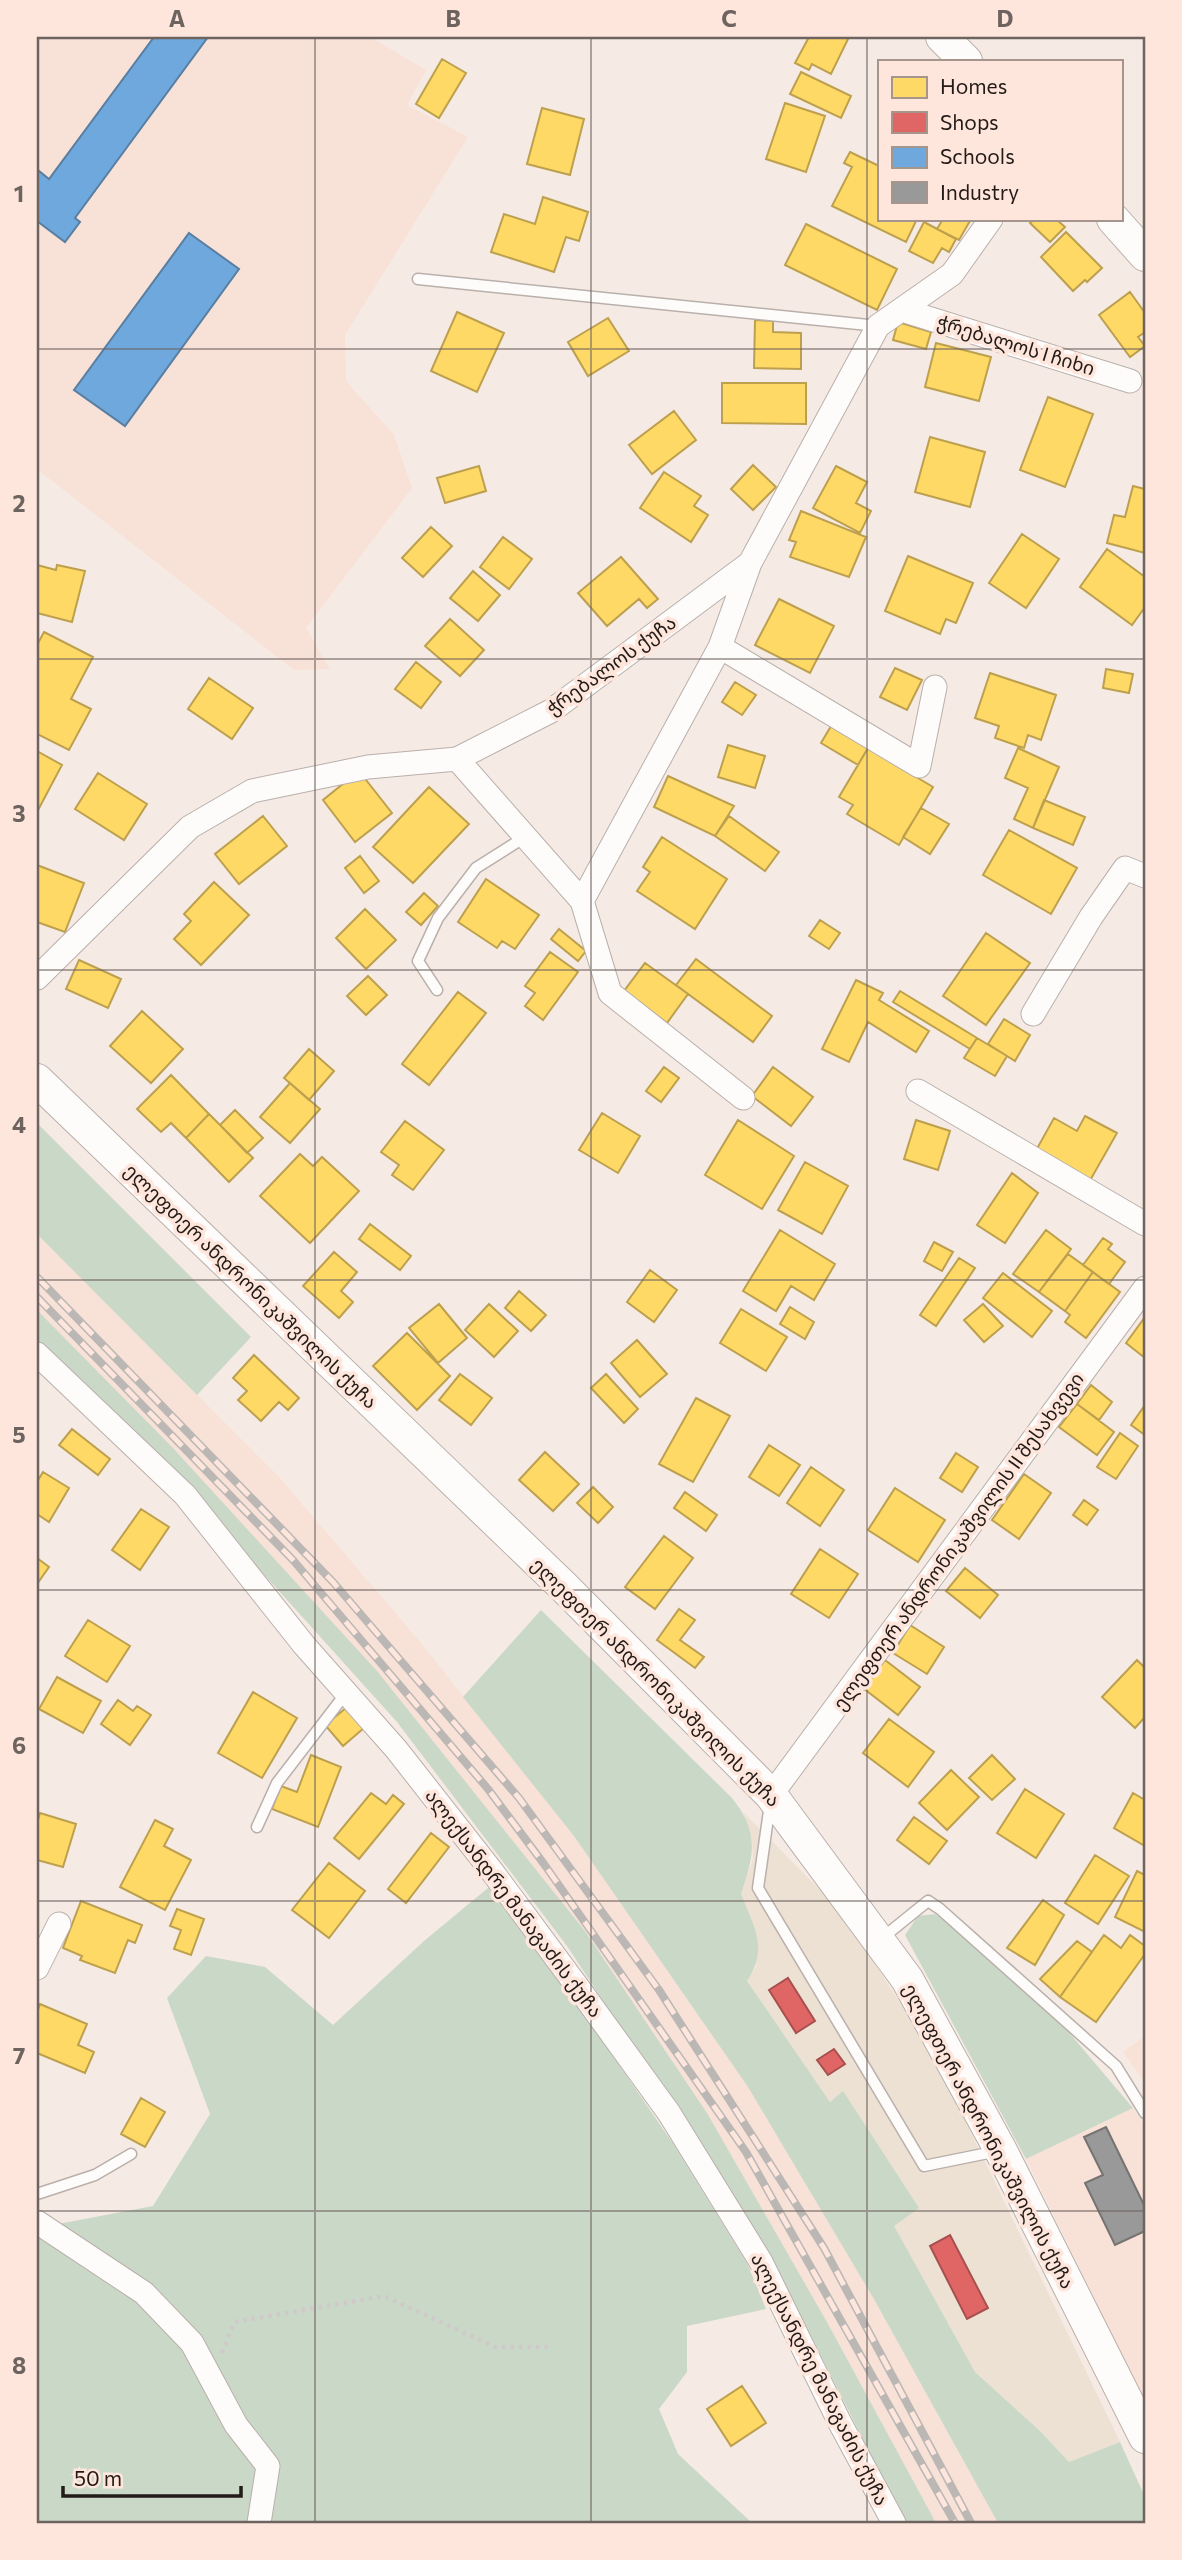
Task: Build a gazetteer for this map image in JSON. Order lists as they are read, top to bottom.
{
  "streets": {
    "main road": ["ელეფთერ ანდრონიკაშვილის ქუჩა"],
    "street": [
      "ჭრებალოს I ჩიხი",
      "ჭრებალოს ქუჩა",
      "ელეფთერ ანდრონიკაშვილის II შესახვევი",
      "ალექსანდრე მანაგაძის ქუჩა"
    ]
  },
  "crossings": [
    ["ჭრებალოს I ჩიხი", "ჭრებალოს ქუჩა"],
    ["ელეფთერ ანდრონიკაშვილის ქუჩა", "ელეფთერ ანდრონიკაშვილის II შესახვევი"]
  ],
  "legend": [
    "Homes",
    "Shops",
    "Schools",
    "Industry"
  ],
  "scale_bar": "50 m",
  "grid": {
    "columns": [
      "A",
      "B",
      "C",
      "D"
    ],
    "rows": [
      "1",
      "2",
      "3",
      "4",
      "5",
      "6",
      "7",
      "8"
    ]
  }
}
